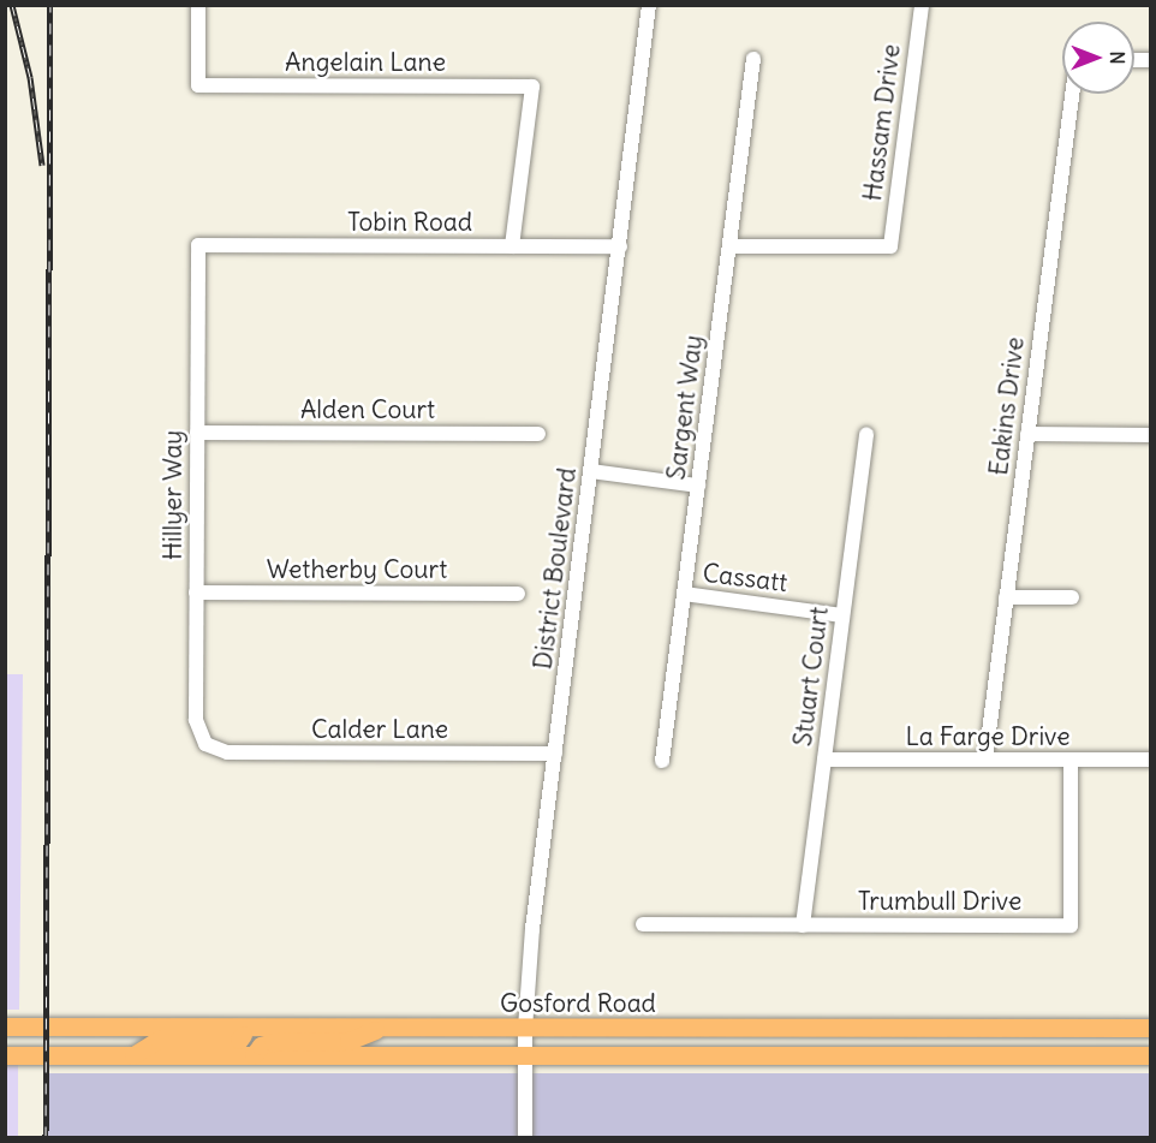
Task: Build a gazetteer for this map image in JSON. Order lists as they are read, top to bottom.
{
  "streets": {
    "main road": ["Gosford Road"],
    "street": [
      "Angelain Lane",
      "Hassam Drive",
      "Tobin Road",
      "Eakins Drive",
      "Sargent Way",
      "Alden Court",
      "Hillyer Way",
      "District Boulevard",
      "Wetherby Court",
      "Cassatt",
      "Stuart Court",
      "Calder Lane",
      "La Farge Drive",
      "Trumbull Drive"
    ]
  },
  "crossings": [
    ["Angelain Lane", "Tobin Road"],
    ["Hassam Drive", "Sargent Way"],
    ["Tobin Road", "Hillyer Way"],
    ["Tobin Road", "District Boulevard"],
    ["Eakins Drive", "La Farge Drive"],
    ["Sargent Way", "Cassatt"],
    ["Alden Court", "Hillyer Way"],
    ["Hillyer Way", "Wetherby Court"],
    ["Hillyer Way", "Calder Lane"],
    ["District Boulevard", "Calder Lane"],
    ["District Boulevard", "Gosford Road"],
    ["Cassatt", "Stuart Court"],
    ["Stuart Court", "La Farge Drive"],
    ["Stuart Court", "Trumbull Drive"],
    ["La Farge Drive", "Trumbull Drive"]
  ],
  "north": "right"
}
